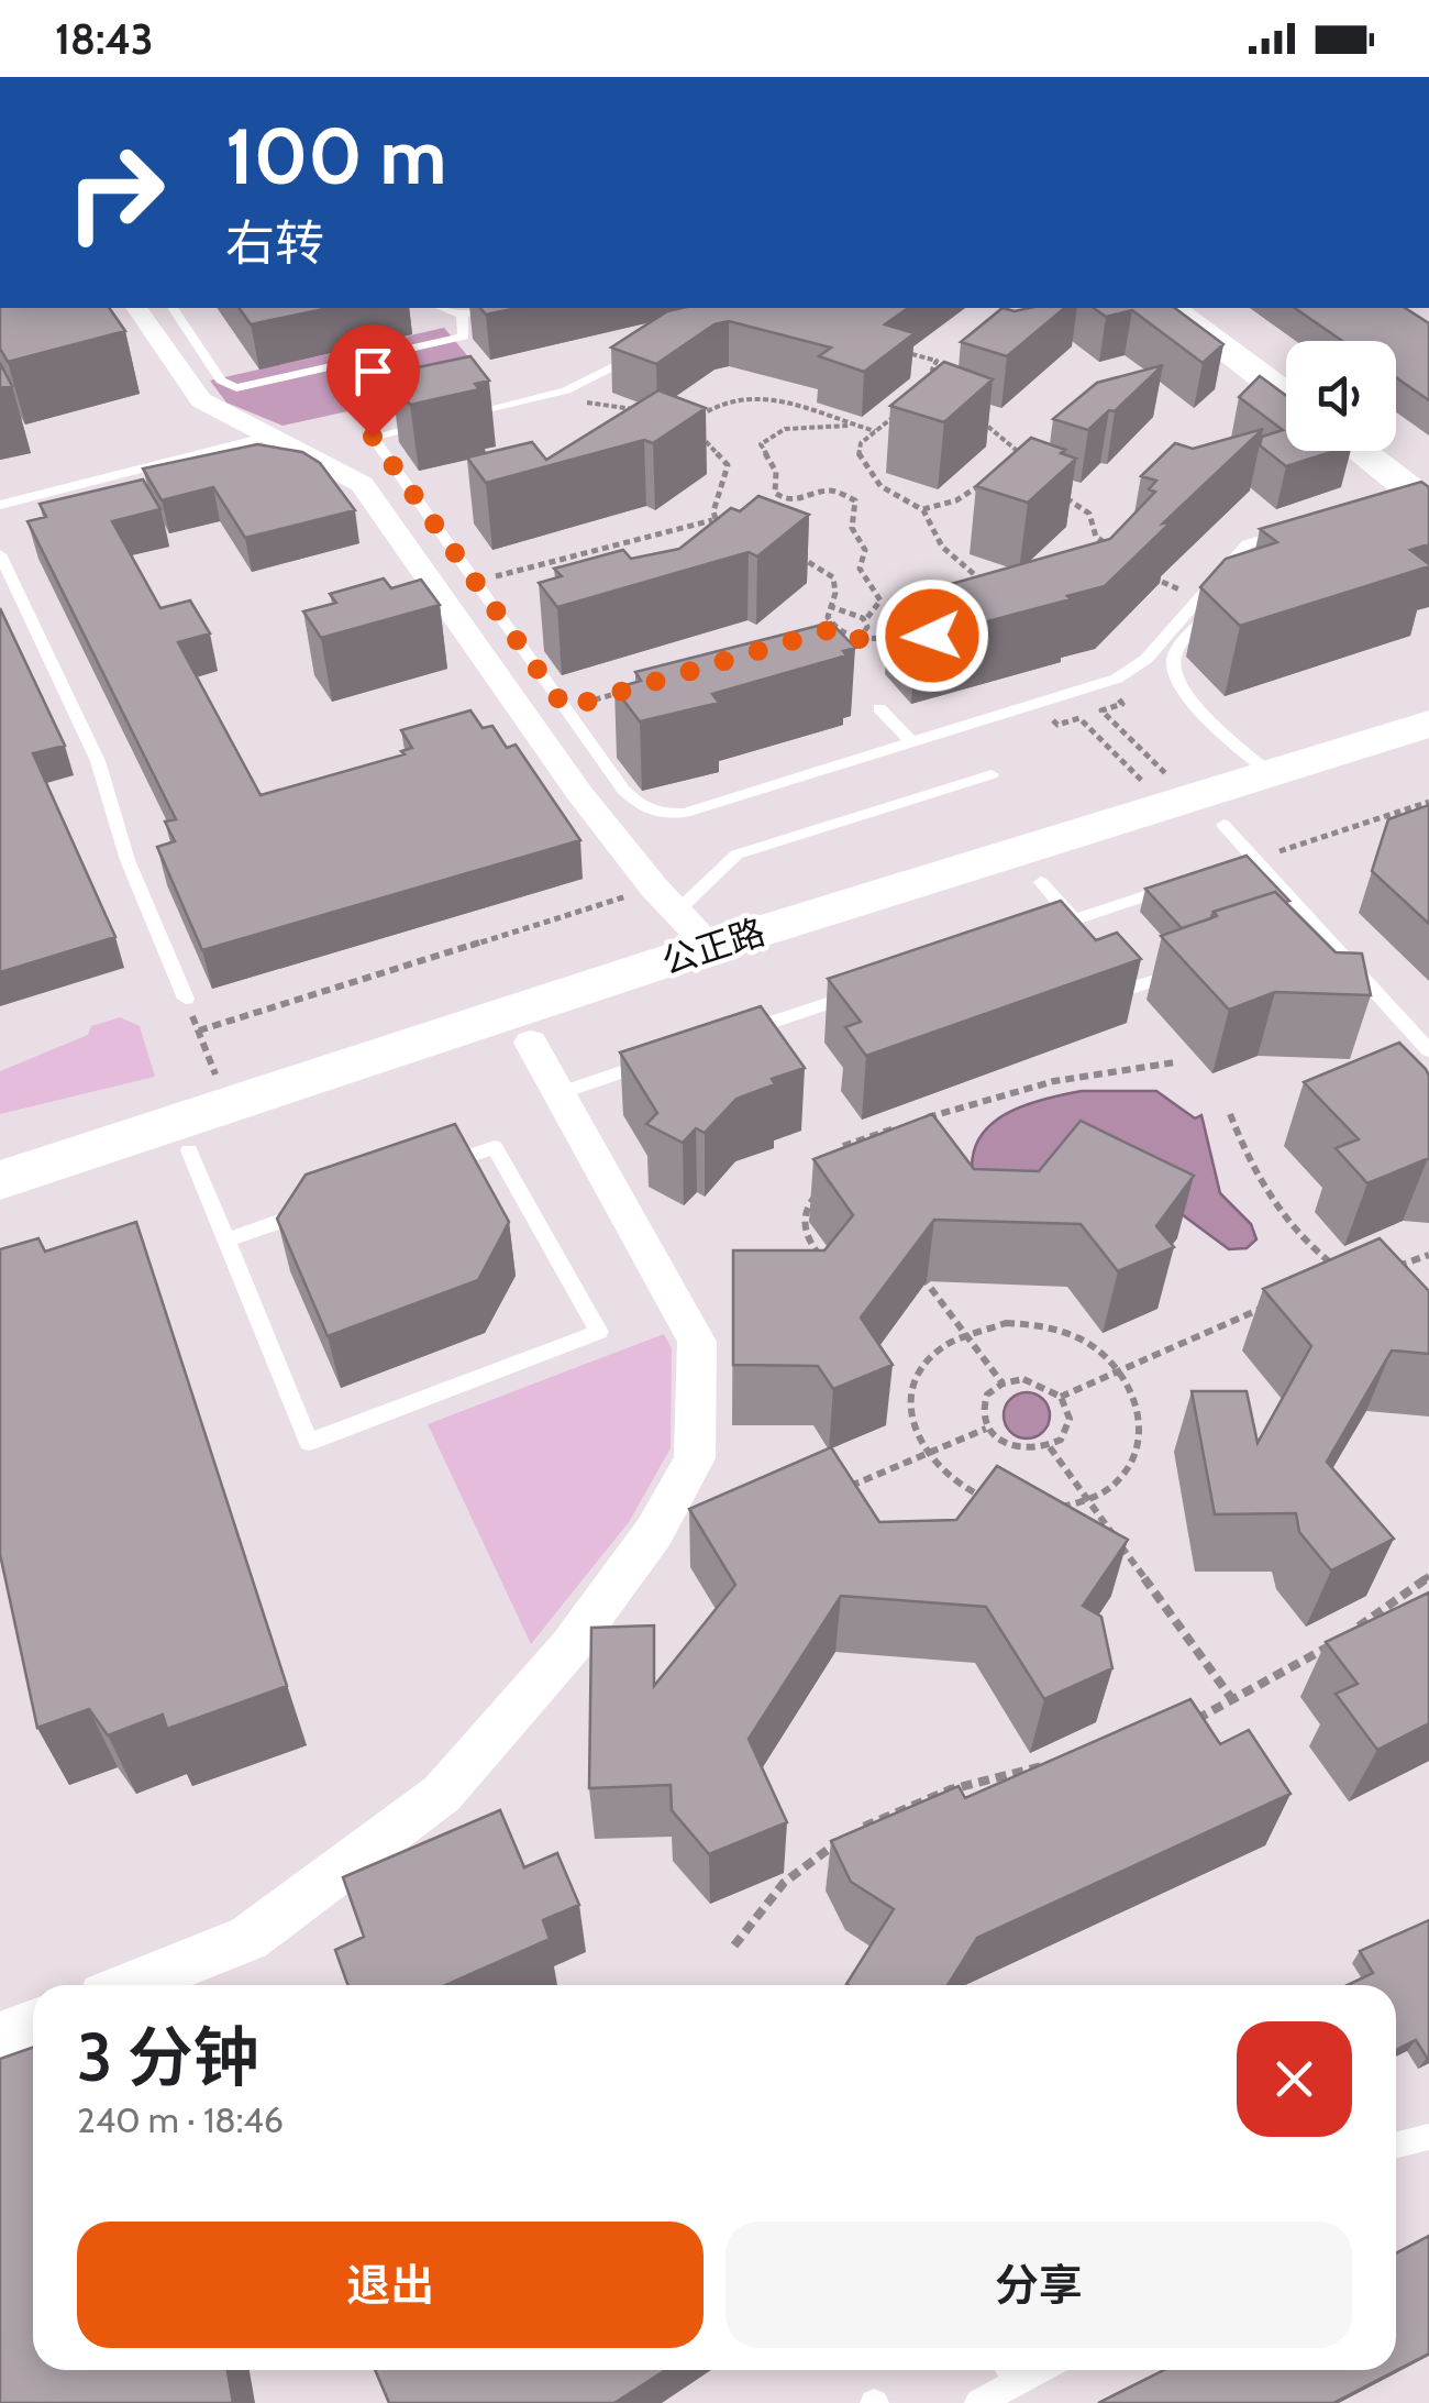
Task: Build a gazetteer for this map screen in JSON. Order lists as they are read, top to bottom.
{
  "streets": {
    "main road": ["公正路"]
  },
  "page": {
    "status": "18:43",
    "turn": ["100 m", "右转"],
    "heading": ["3 分钟", "240 m · 18:46"],
    "buttons": ["退出", "分享"]
  }
}
